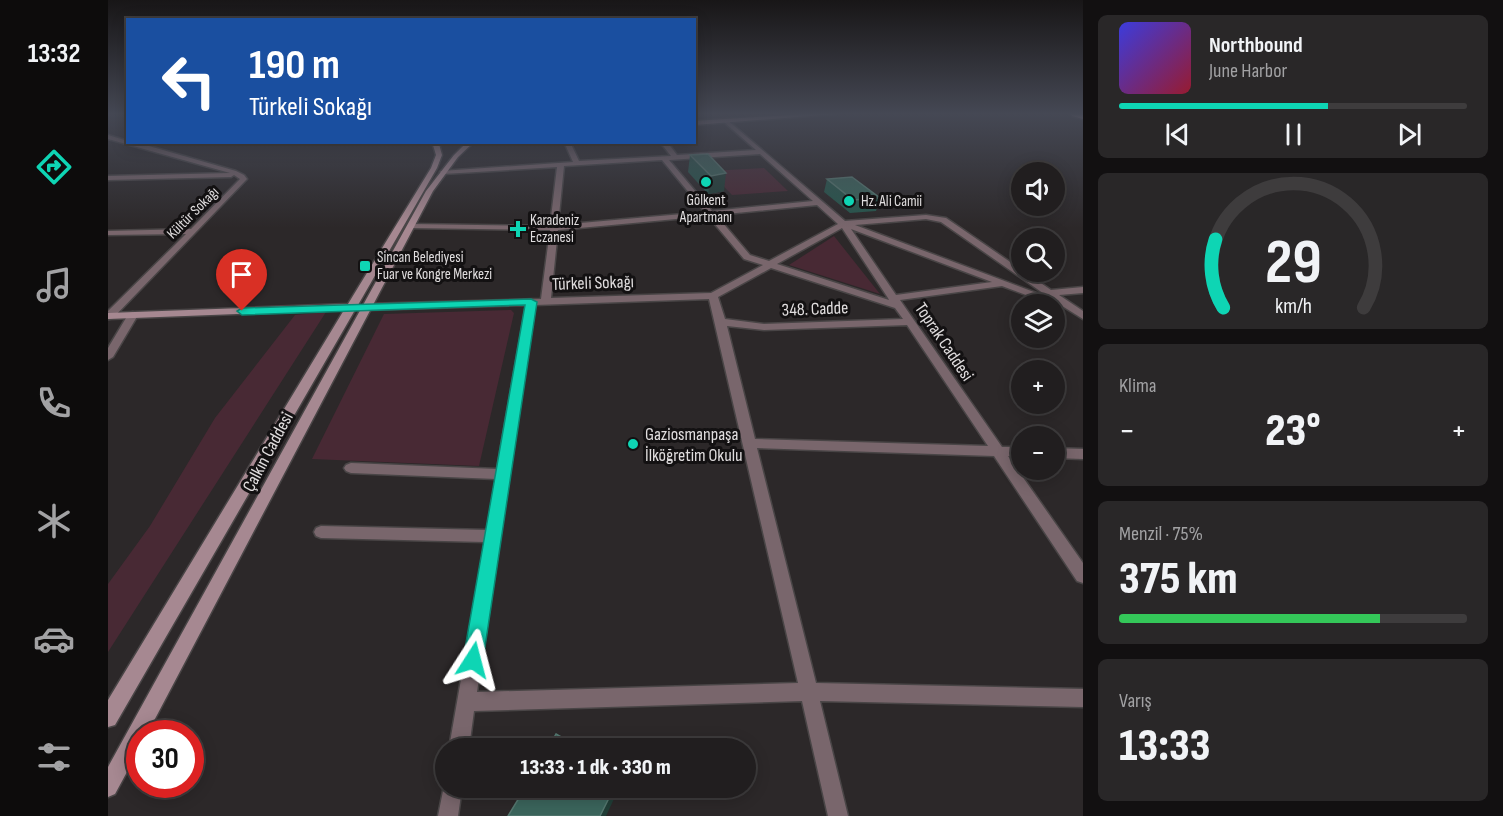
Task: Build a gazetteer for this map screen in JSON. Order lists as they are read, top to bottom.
{
  "streets": {
    "main road": ["Çalkın Caddesi"],
    "street": [
      "Kültür Sokağı",
      "Türkeli Sokağı",
      "348. Cadde",
      "Toprak Caddesi"
    ]
  },
  "crossings": [
    ["Türkeli Sokağı", "Çalkın Caddesi"],
    ["348. Cadde", "Toprak Caddesi"]
  ],
  "places": {
    "other": ["Gölkent Apartmanı", "Hz. Ali Camii", "Gaziosmanpaşa İlköğretim Okulu"],
    "health": ["Karadeniz Eczanesi"],
    "transit": ["Sincan Belediyesi Fuar ve Kongre Merkezi"]
  },
  "page": {
    "tabs": "13:32",
    "turn": ["190 m", "Türkeli Sokağı"],
    "song": ["Northbound", "June Harbor"],
    "map_buttons": ["+", "−"],
    "tile": [
      "Klima",
      ["Menzil · 75%", "375 km"],
      ["Varış", "13:33"]
    ],
    "heat": ["−", "23°", "+"],
    "limit": "30",
    "trip": "13:33 · 1 dk · 330 m",
    "gauge": ["29", "km/h"]
  }
}
